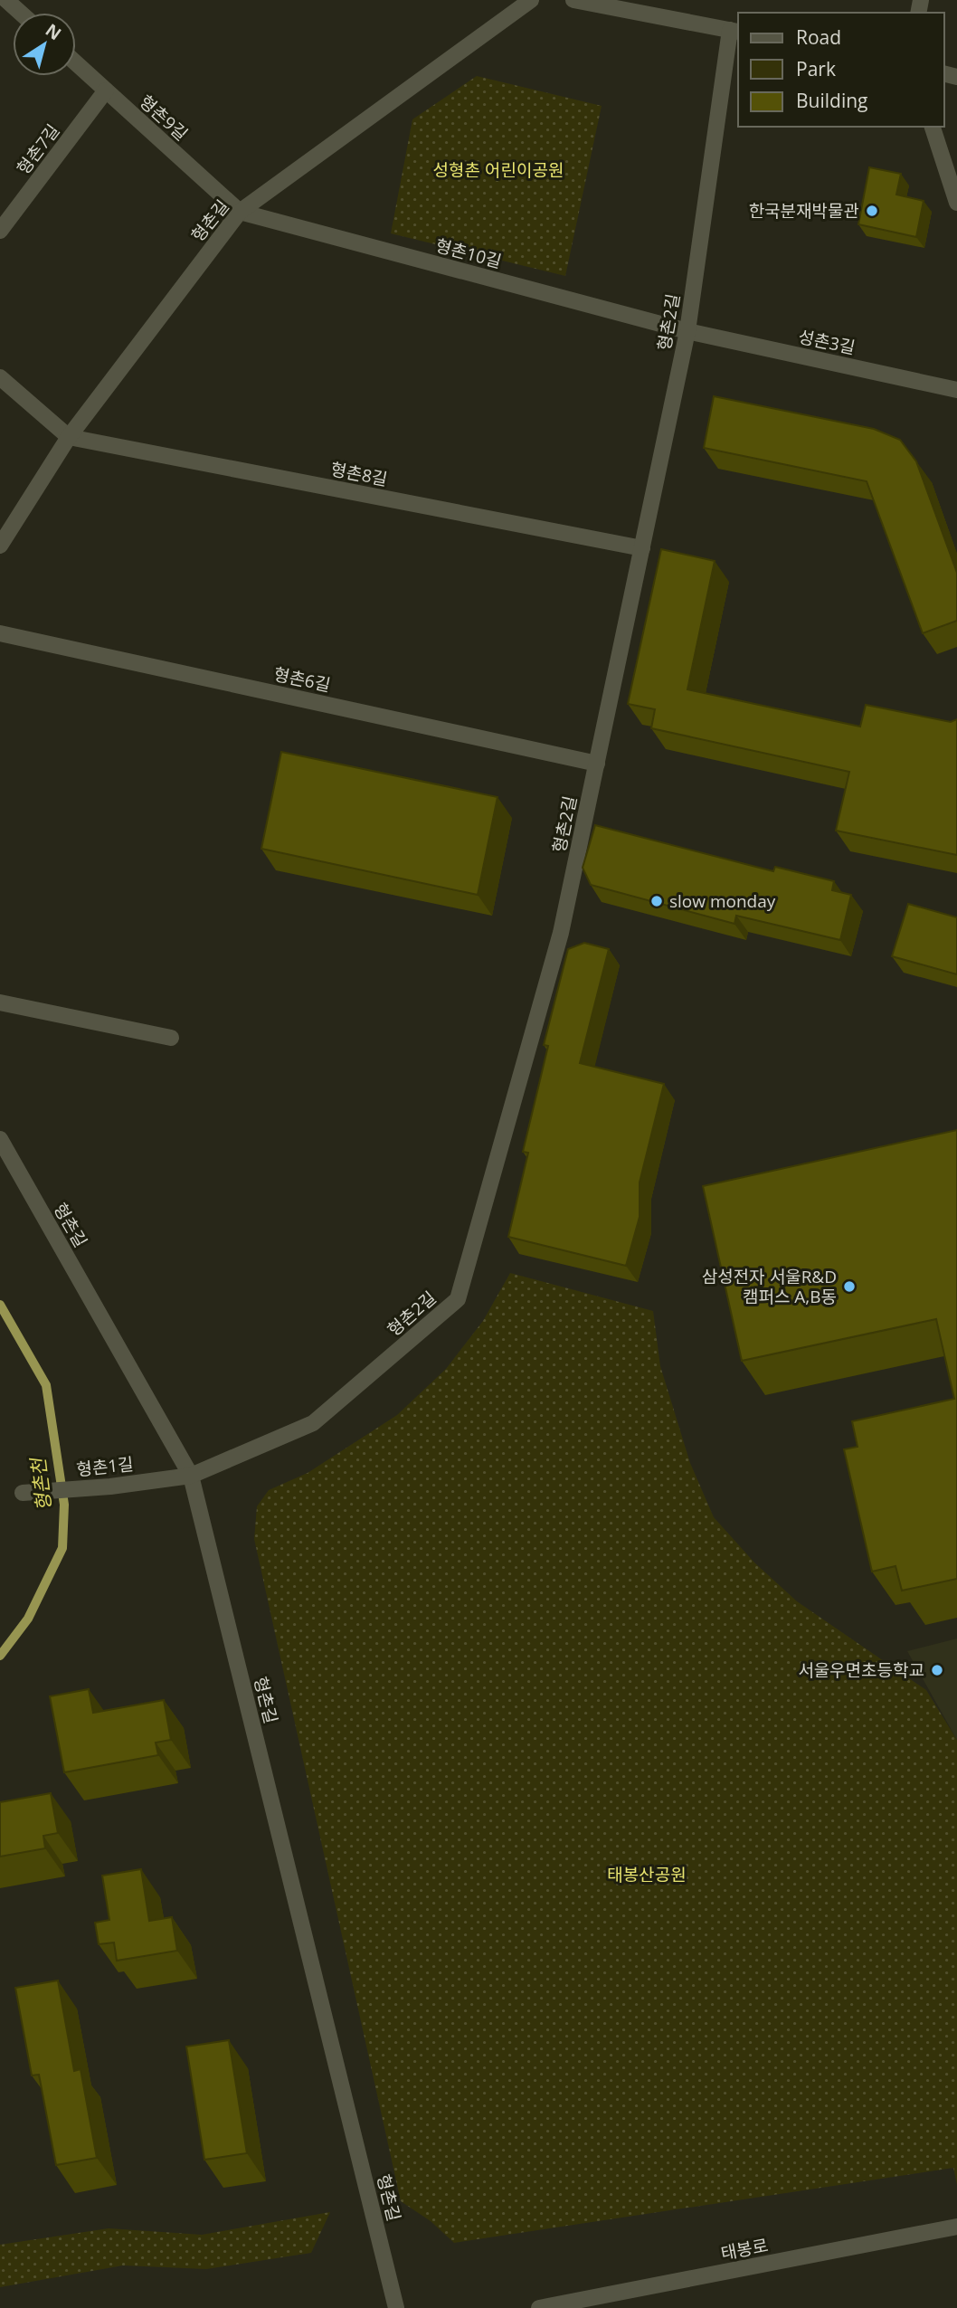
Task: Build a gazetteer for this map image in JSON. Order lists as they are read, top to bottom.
{
  "streets": {
    "street": [
      "형촌9길",
      "형촌7길",
      "형촌길",
      "형촌10길",
      "형촌2길",
      "성촌3길",
      "형촌8길",
      "형촌6길",
      "형촌1길",
      "태봉로"
    ]
  },
  "crossings": [
    ["형촌9길", "형촌7길"],
    ["형촌9길", "형촌길"],
    ["형촌9길", "형촌10길"],
    ["형촌길", "형촌10길"],
    ["형촌길", "형촌2길"],
    ["형촌길", "형촌8길"],
    ["형촌길", "형촌1길"],
    ["형촌10길", "형촌2길"],
    ["형촌10길", "성촌3길"],
    ["형촌2길", "성촌3길"],
    ["형촌2길", "형촌8길"],
    ["형촌2길", "형촌6길"],
    ["형촌2길", "형촌1길"]
  ],
  "water": ["형촌천"],
  "parks": ["성형촌 어린이공원", "태봉산공원"],
  "places": [
    "한국분재박물관",
    "slow monday",
    "삼성전자 서울R&D 캠퍼스 A,B동",
    "서울우면초등학교"
  ],
  "legend": ["Road", "Park", "Building"],
  "north": "top right"
}
